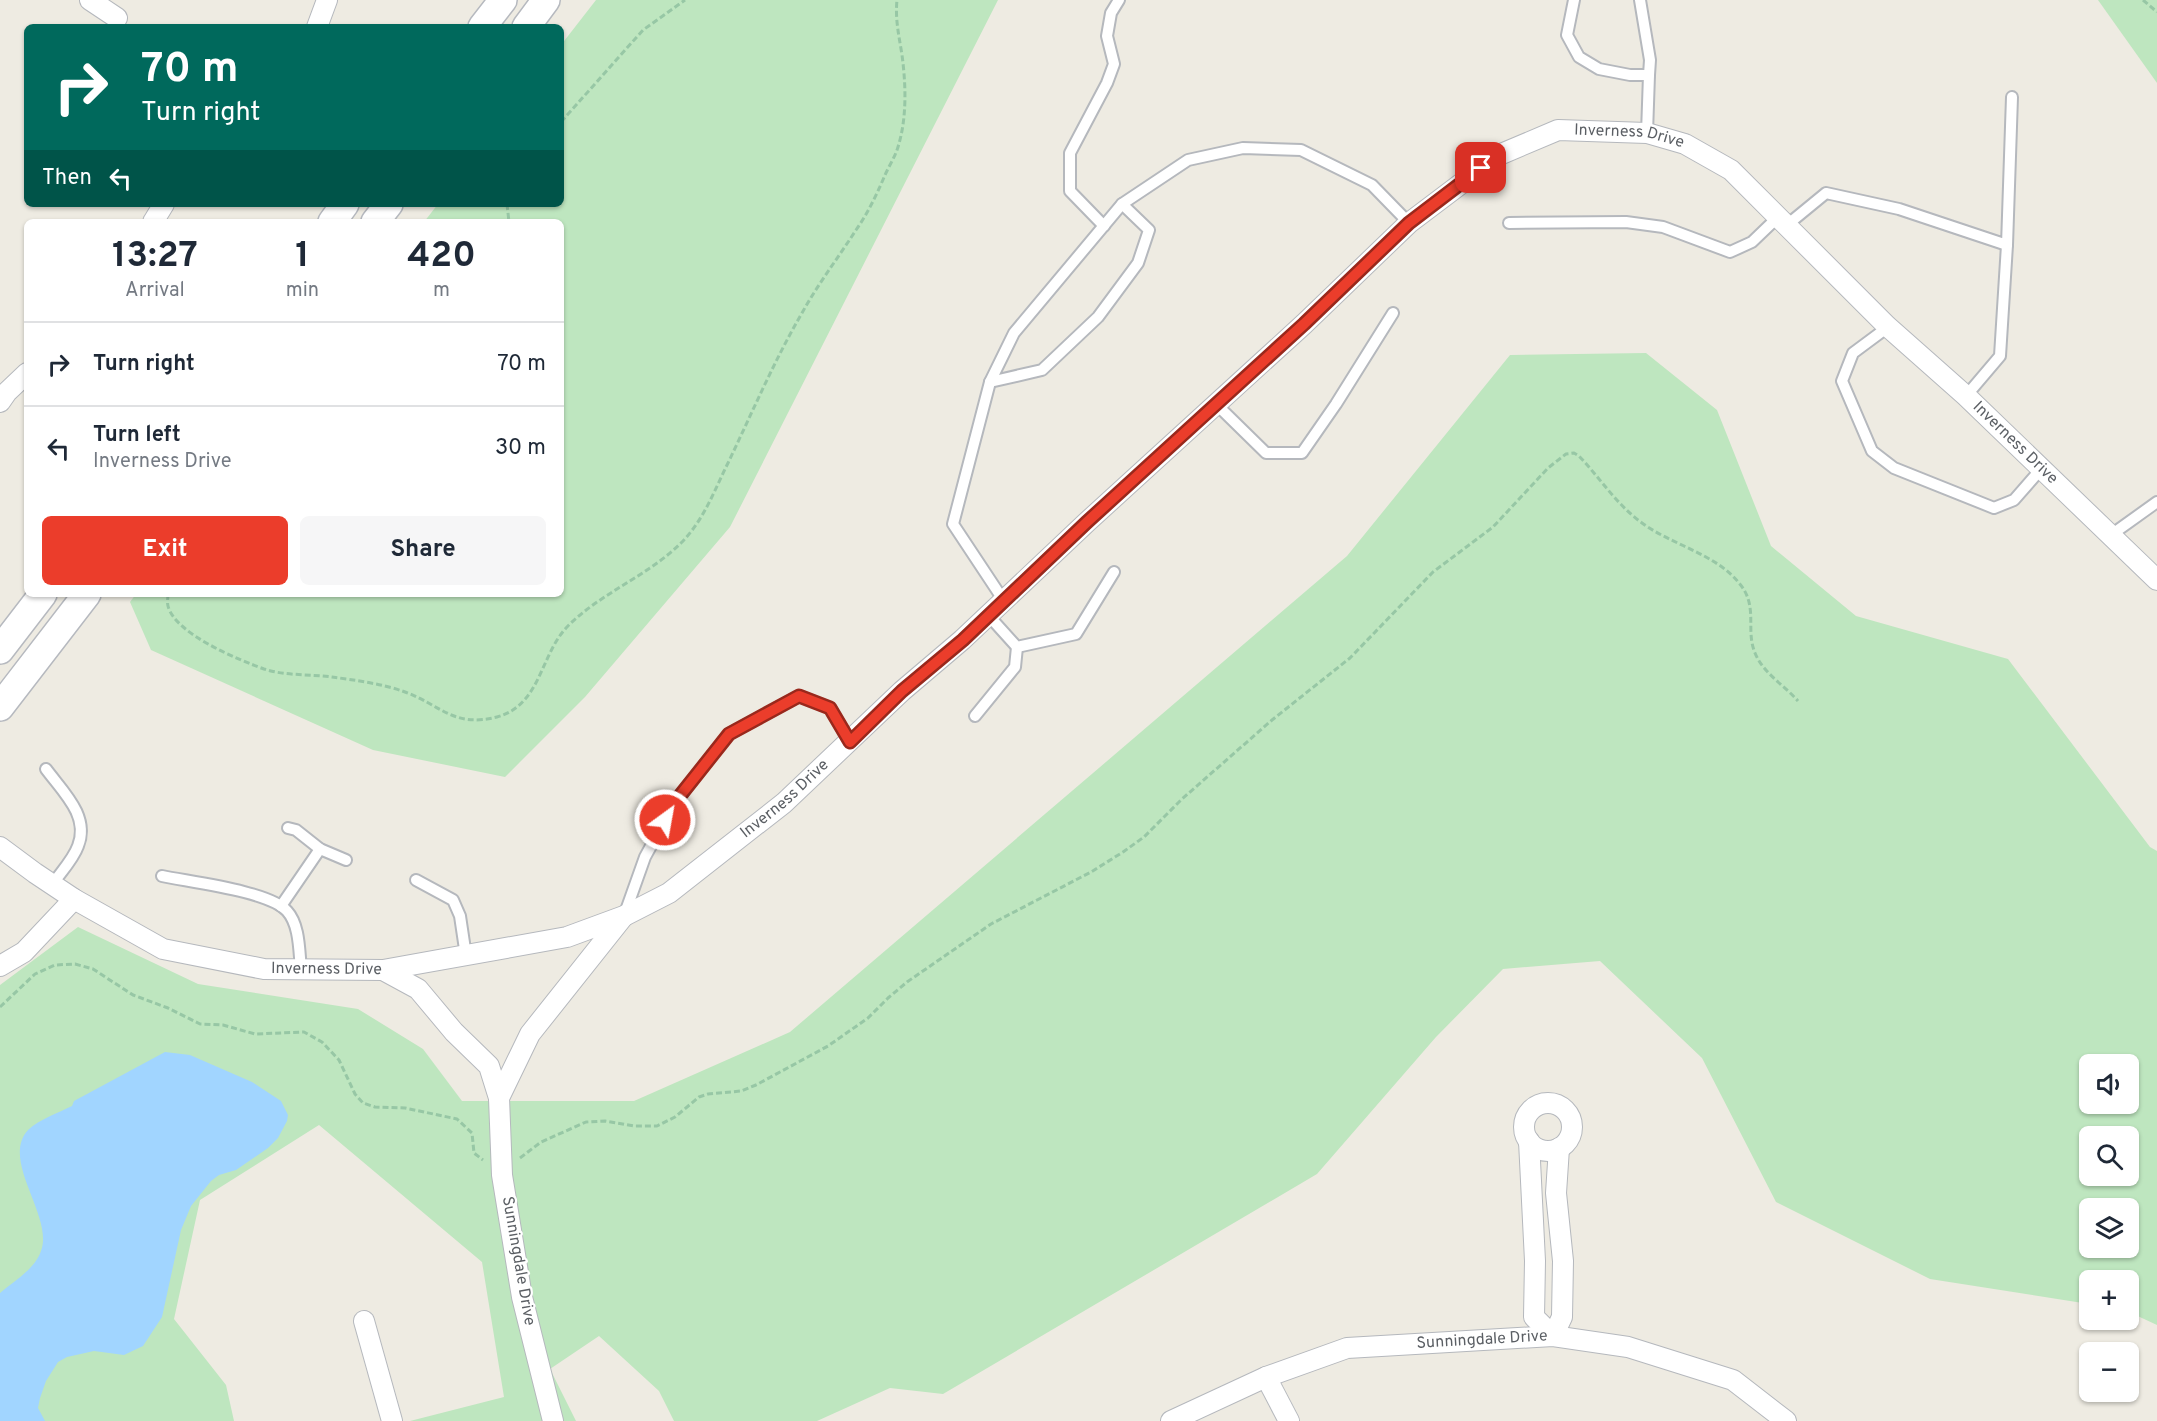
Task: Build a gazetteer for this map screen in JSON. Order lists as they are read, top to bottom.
{
  "streets": {
    "street": ["Inverness Drive", "Sunningdale Drive"]
  },
  "crossings": [
    ["Inverness Drive", "Sunningdale Drive"]
  ],
  "page": {
    "turn": ["70 m", "Turn right"],
    "then": "Then",
    "eta": [
      "13:27",
      "Arrival",
      "1",
      "min",
      "420",
      "m"
    ],
    "list": [
      {
        "name": "Turn right",
        "value": "70 m"
      },
      {
        "name": "Turn left",
        "note": "Inverness Drive",
        "value": "30 m"
      }
    ],
    "buttons": ["Exit", "Share"],
    "map_buttons": ["+", "−"]
  }
}
